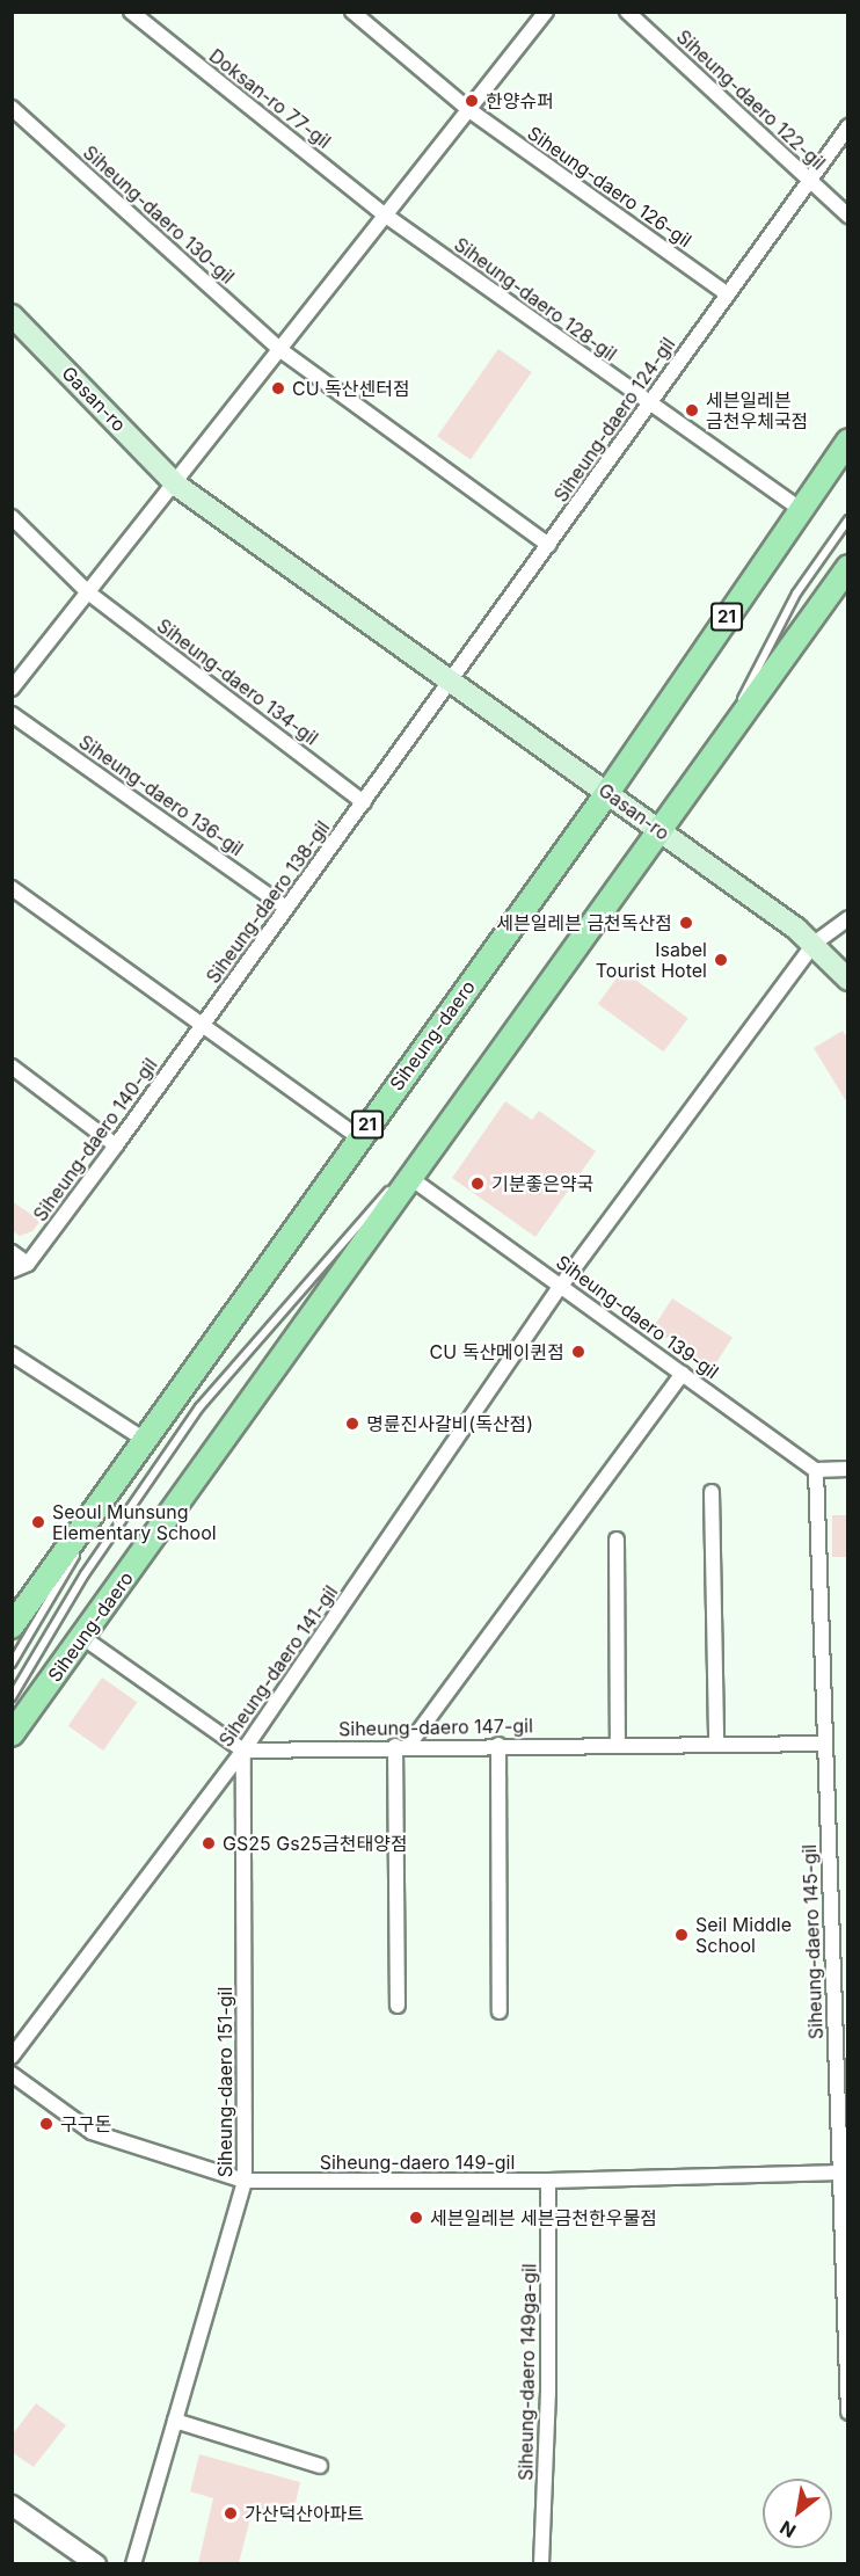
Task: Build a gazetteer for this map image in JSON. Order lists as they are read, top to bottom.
{
  "streets": {
    "main road": ["Gasan-ro", "21", "Siheung-daero"],
    "street": [
      "Doksan-ro 77-gil",
      "Siheung-daero 122-gil",
      "Siheung-daero 126-gil",
      "Siheung-daero 130-gil",
      "Siheung-daero 128-gil",
      "Siheung-daero 124-gil",
      "Siheung-daero 134-gil",
      "Siheung-daero 136-gil",
      "Siheung-daero 138-gil",
      "Siheung-daero 140-gil",
      "Siheung-daero 139-gil",
      "Siheung-daero 141-gil",
      "Siheung-daero 147-gil",
      "Siheung-daero 145-gil",
      "Siheung-daero 151-gil",
      "Siheung-daero 149-gil",
      "Siheung-daero 149ga-gil"
    ]
  },
  "crossings": [
    ["Doksan-ro 77-gil", "Siheung-daero 128-gil"],
    ["Siheung-daero 122-gil", "Siheung-daero 124-gil"],
    ["Siheung-daero 126-gil", "Siheung-daero 124-gil"],
    ["Siheung-daero 130-gil", "Siheung-daero 124-gil"],
    ["Siheung-daero 128-gil", "Siheung-daero 124-gil"],
    ["Siheung-daero 128-gil", "Siheung-daero"],
    ["Gasan-ro", "Siheung-daero 124-gil"],
    ["Gasan-ro", "Siheung-daero"],
    ["Siheung-daero 134-gil", "Siheung-daero 138-gil"],
    ["Siheung-daero 136-gil", "Siheung-daero 138-gil"],
    ["Siheung-daero 138-gil", "Siheung-daero 140-gil"],
    ["Siheung-daero", "Siheung-daero 139-gil"],
    ["Siheung-daero 139-gil", "Siheung-daero 141-gil"],
    ["Siheung-daero 139-gil", "Siheung-daero 145-gil"],
    ["Siheung-daero 141-gil", "Siheung-daero 147-gil"],
    ["Siheung-daero 141-gil", "Siheung-daero 151-gil"],
    ["Siheung-daero 147-gil", "Siheung-daero 145-gil"],
    ["Siheung-daero 147-gil", "Siheung-daero 151-gil"],
    ["Siheung-daero 145-gil", "Siheung-daero 149-gil"],
    ["Siheung-daero 151-gil", "Siheung-daero 149-gil"],
    ["Siheung-daero 149-gil", "Siheung-daero 149ga-gil"]
  ],
  "places": [
    "한양슈퍼",
    "CU 독산센터점",
    "세븐일레븐 금천우체국점",
    "세븐일레븐 금천독산점",
    "Isabel Tourist Hotel",
    "기분좋은약국",
    "CU 독산메이퀸점",
    "명륜진사갈비(독산점)",
    "Seoul Munsung Elementary School",
    "GS25 Gs25금천태양점",
    "Seil Middle School",
    "구구돈",
    "세븐일레븐 세븐금천한우물점",
    "가산덕산아파트"
  ],
  "north": "bottom left"
}
